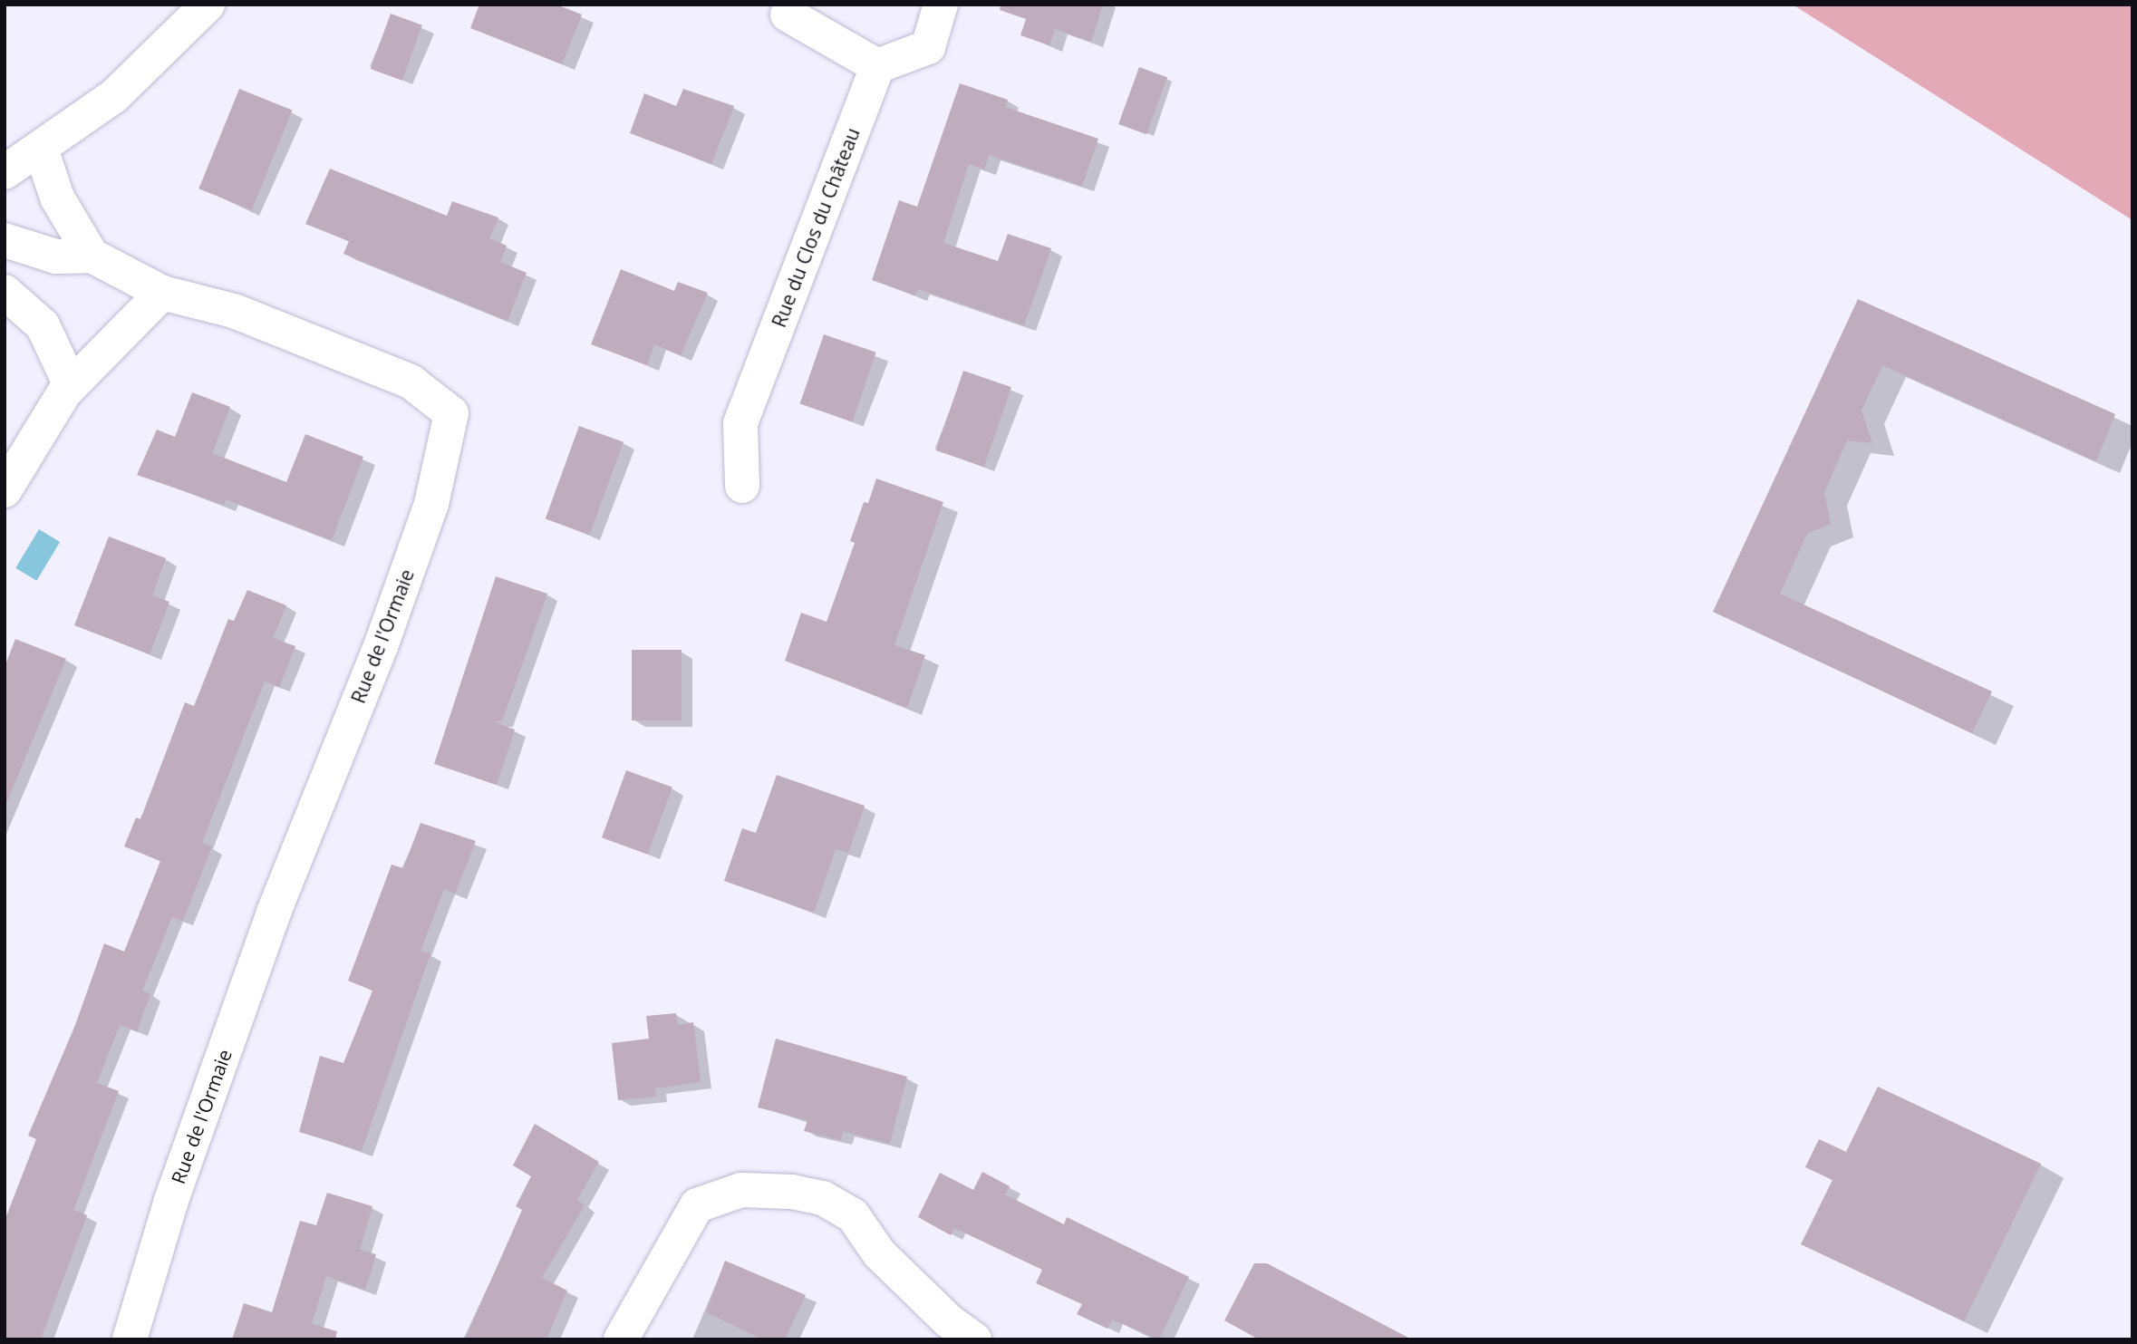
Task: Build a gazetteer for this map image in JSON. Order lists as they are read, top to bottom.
{
  "streets": {
    "street": ["Rue du Clos du Château", "Rue de l'Ormaie"]
  }
}
